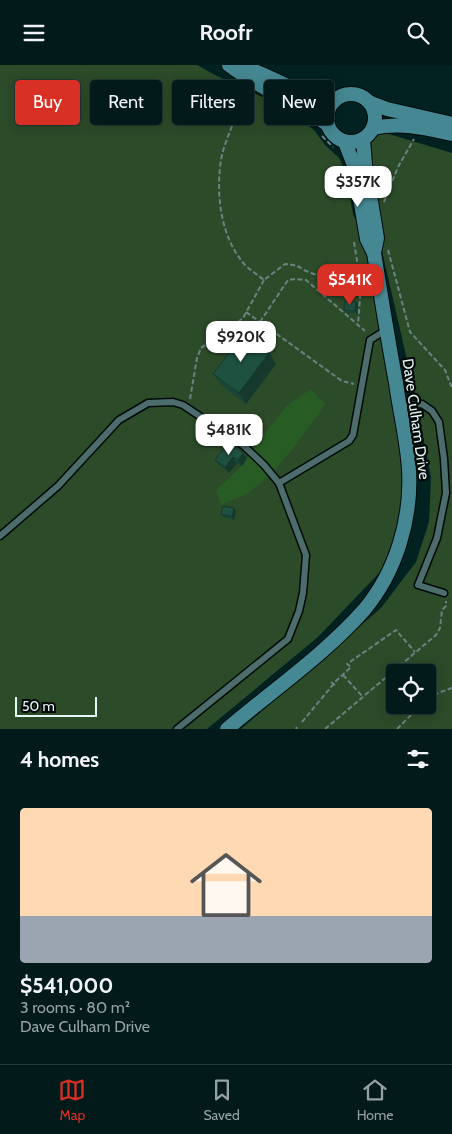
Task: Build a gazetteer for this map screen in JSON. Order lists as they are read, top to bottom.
{
  "streets": {
    "main road": ["Dave Culham Drive"]
  },
  "scale_bar": "50 m",
  "page": {
    "header": "Roofr",
    "chip": [
      "Buy",
      "Rent",
      "Filters",
      "New"
    ],
    "price": [
      "$357K",
      "$541K",
      "$920K",
      "$481K"
    ],
    "scale": "50 m",
    "heading": "4 homes",
    "list": [
      {
        "name": "$541,000",
        "note": "3 rooms · 80 m² · Dave Culham Drive"
      }
    ],
    "tabs": ["Map", "Saved", "Home"]
  }
}
